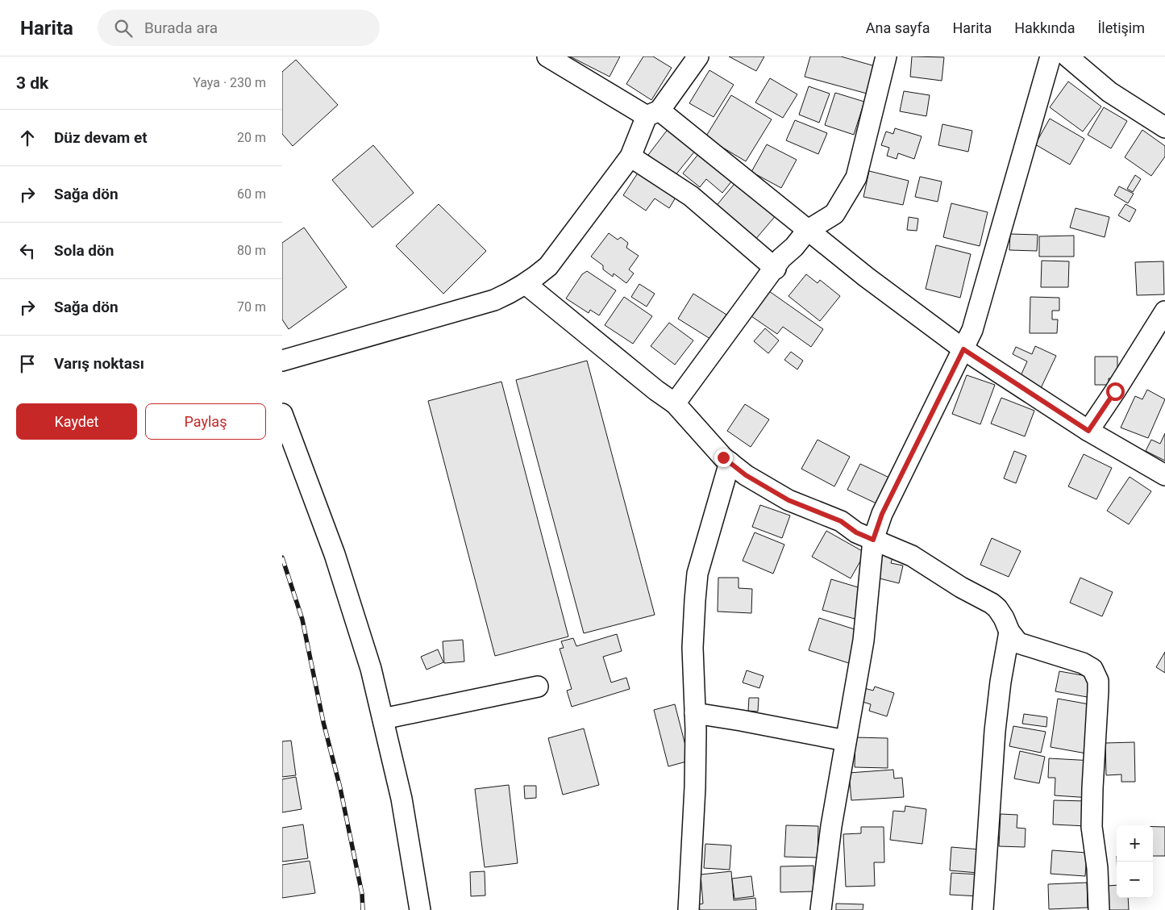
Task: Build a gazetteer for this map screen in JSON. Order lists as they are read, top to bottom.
{
  "page": {
    "header": "Harita",
    "search": "Burada ara",
    "nav": [
      "Ana sayfa",
      "Harita",
      "Hakkında",
      "İletişim"
    ],
    "heading": ["3 dk", "Yaya · 230 m"],
    "list": [
      ["Düz devam et", "20 m"],
      ["Sağa dön", "60 m"],
      ["Sola dön", "80 m"],
      ["Sağa dön", "70 m"],
      "Varış noktası"
    ],
    "buttons": ["Kaydet", "Paylaş"],
    "map_buttons": ["+", "−"]
  }
}
